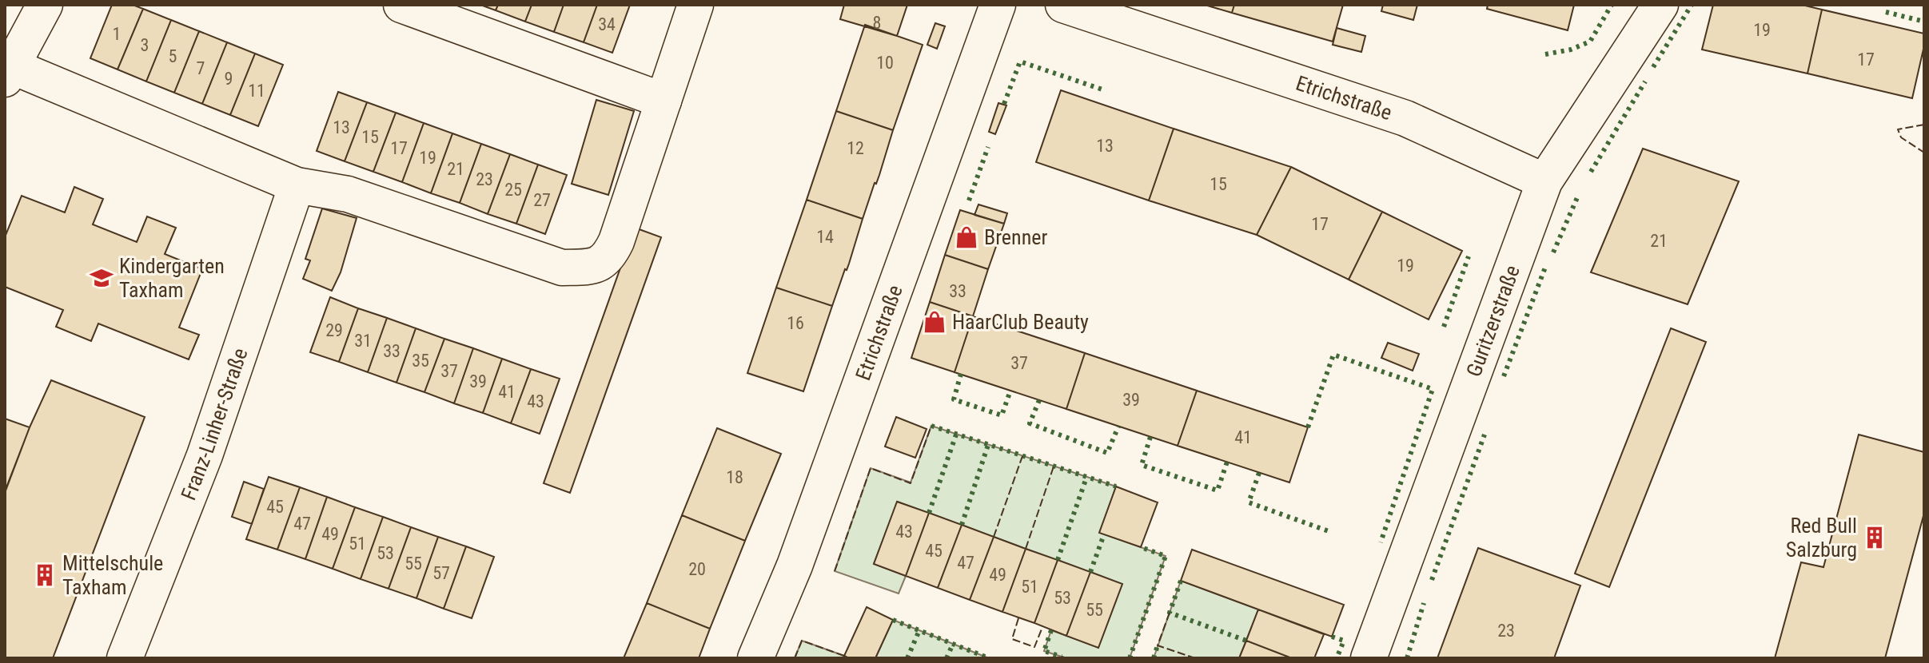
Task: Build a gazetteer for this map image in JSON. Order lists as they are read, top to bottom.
{
  "streets": {
    "street": ["Etrichstraße", "Guritzerstraße", "Franz-Linher-Straße"]
  },
  "crossings": [
    ["Etrichstraße", "Guritzerstraße"]
  ],
  "places": {
    "shop": ["Brenner", "HaarClub Beauty"],
    "school or university": ["Kindergarten Taxham"],
    "building": ["Red Bull Salzburg", "Mittelschule Taxham"]
  },
  "house_numbers": [
    "8",
    "34",
    "19",
    "1",
    "3",
    "5",
    "17",
    "10",
    "7",
    "9",
    "11",
    "13",
    "15",
    "13",
    "17",
    "12",
    "19",
    "21",
    "23",
    "15",
    "25",
    "27",
    "17",
    "14",
    "21",
    "19",
    "33",
    "16",
    "29",
    "31",
    "33",
    "35",
    "37",
    "37",
    "39",
    "41",
    "39",
    "43",
    "41",
    "18",
    "45",
    "47",
    "43",
    "49",
    "51",
    "45",
    "53",
    "47",
    "55",
    "20",
    "57",
    "49",
    "51",
    "53",
    "55",
    "23"
  ]
}
